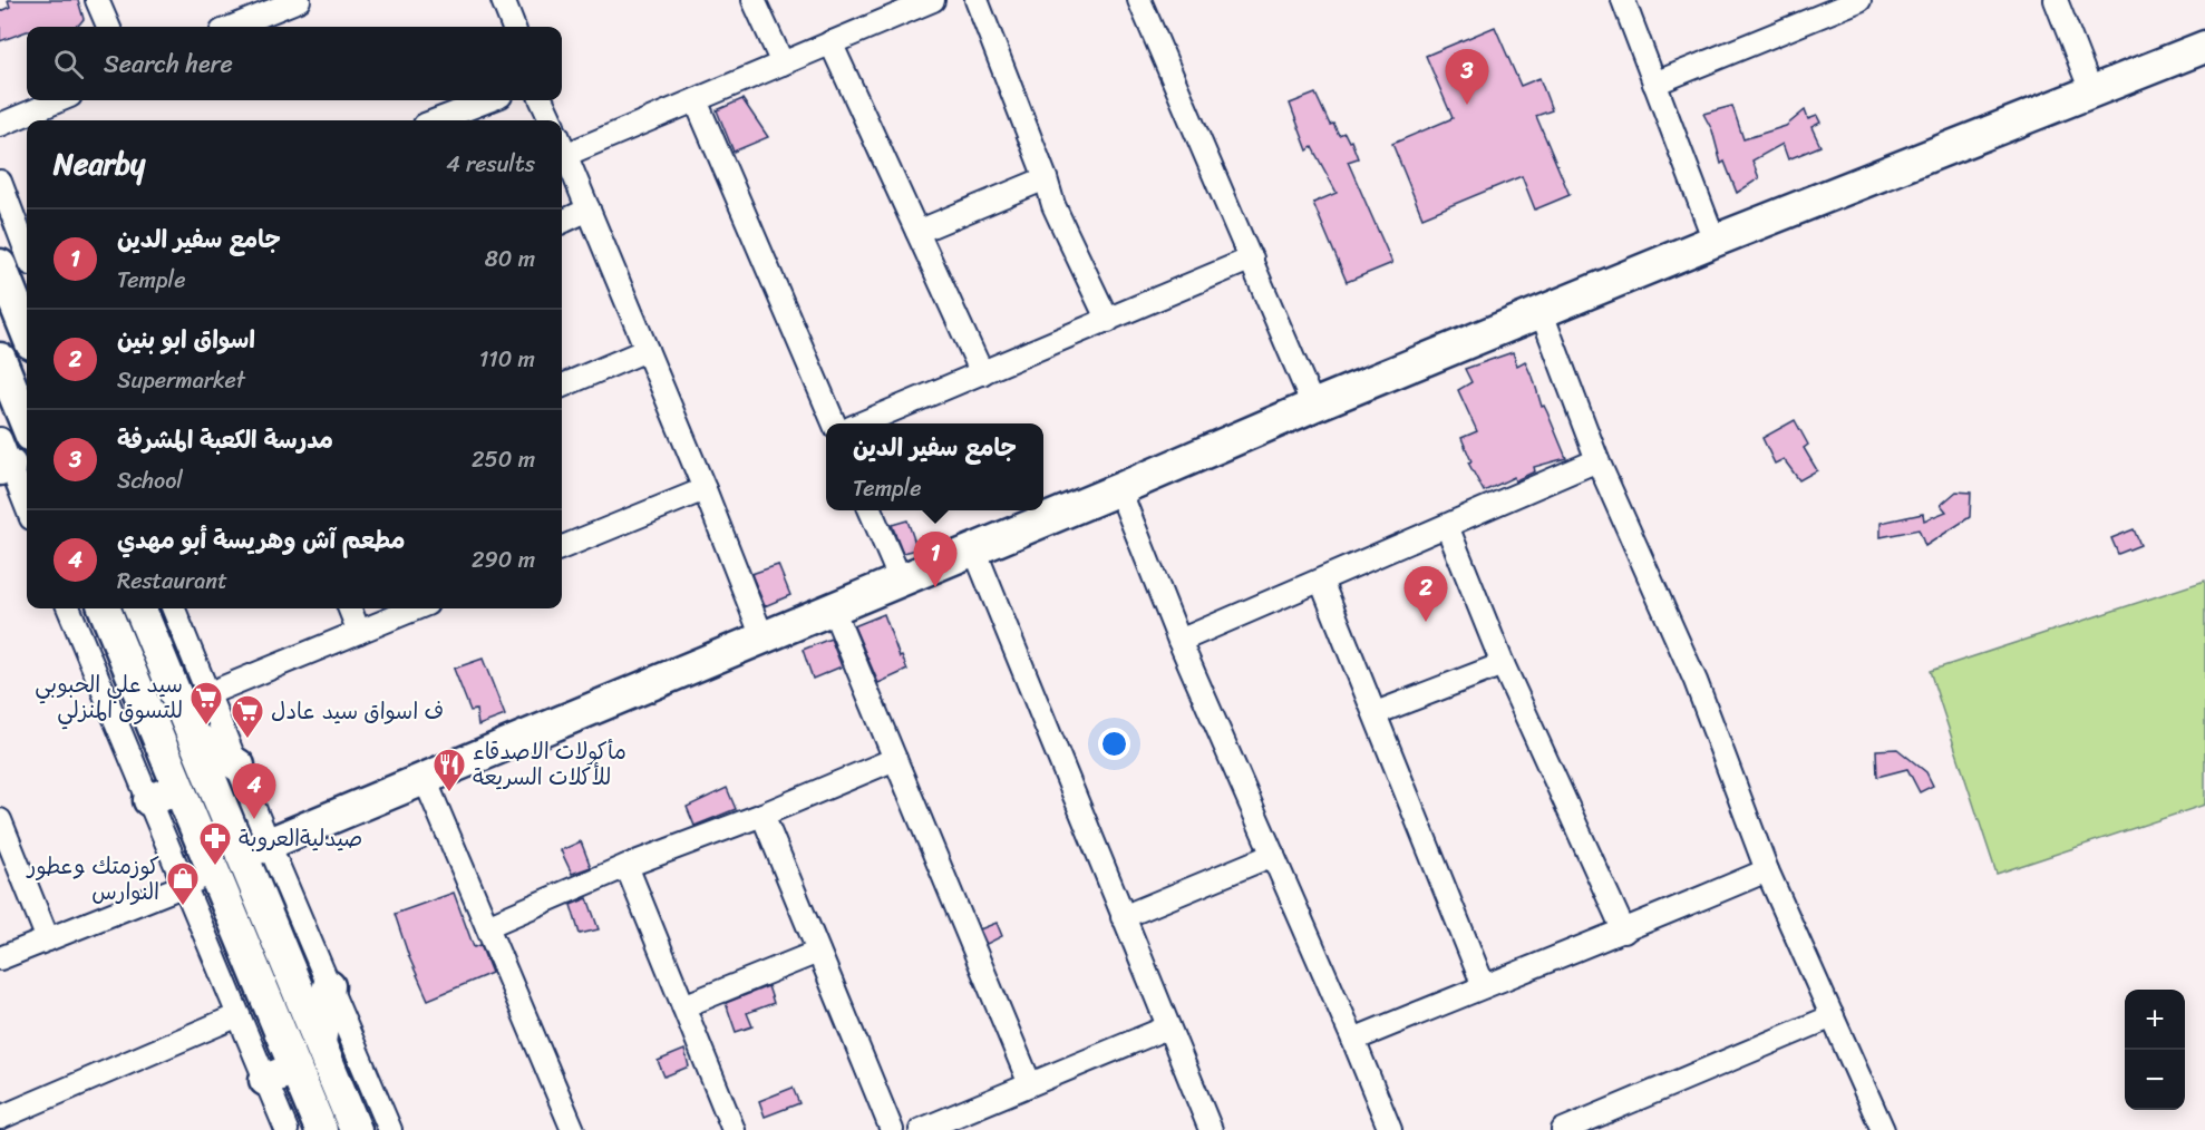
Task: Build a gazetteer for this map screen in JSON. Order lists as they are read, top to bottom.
{
  "places": {
    "supermarket": ["سيد علي الحبوبي للتسوق المنزلي", "ف اسواق سيد عادل"],
    "restaurant": ["مأكولات الاصدقاء للأكلات السريعة"],
    "pharmacy": ["صيدليةالعروبة"],
    "shop": ["كوزمتك وعطور النوارس"]
  },
  "page": {
    "search": "Search here",
    "pins": [
      "3",
      "1",
      "2",
      "4"
    ],
    "heading": ["Nearby", "4 results"],
    "list": [
      {
        "mark": "1",
        "name": "جامع سفير الدين",
        "note": "Temple",
        "value": "80 m"
      },
      {
        "mark": "2",
        "name": "اسواق ابو بنين",
        "note": "Supermarket",
        "value": "110 m"
      },
      {
        "mark": "3",
        "name": "مدرسة الكعبة المشرفة",
        "note": "School",
        "value": "250 m"
      },
      {
        "mark": "4",
        "name": "مطعم آش وهريسة أبو مهدي",
        "note": "Restaurant",
        "value": "290 m"
      }
    ],
    "popup": ["جامع سفير الدين", "Temple"],
    "map_buttons": ["+", "−"]
  }
}
